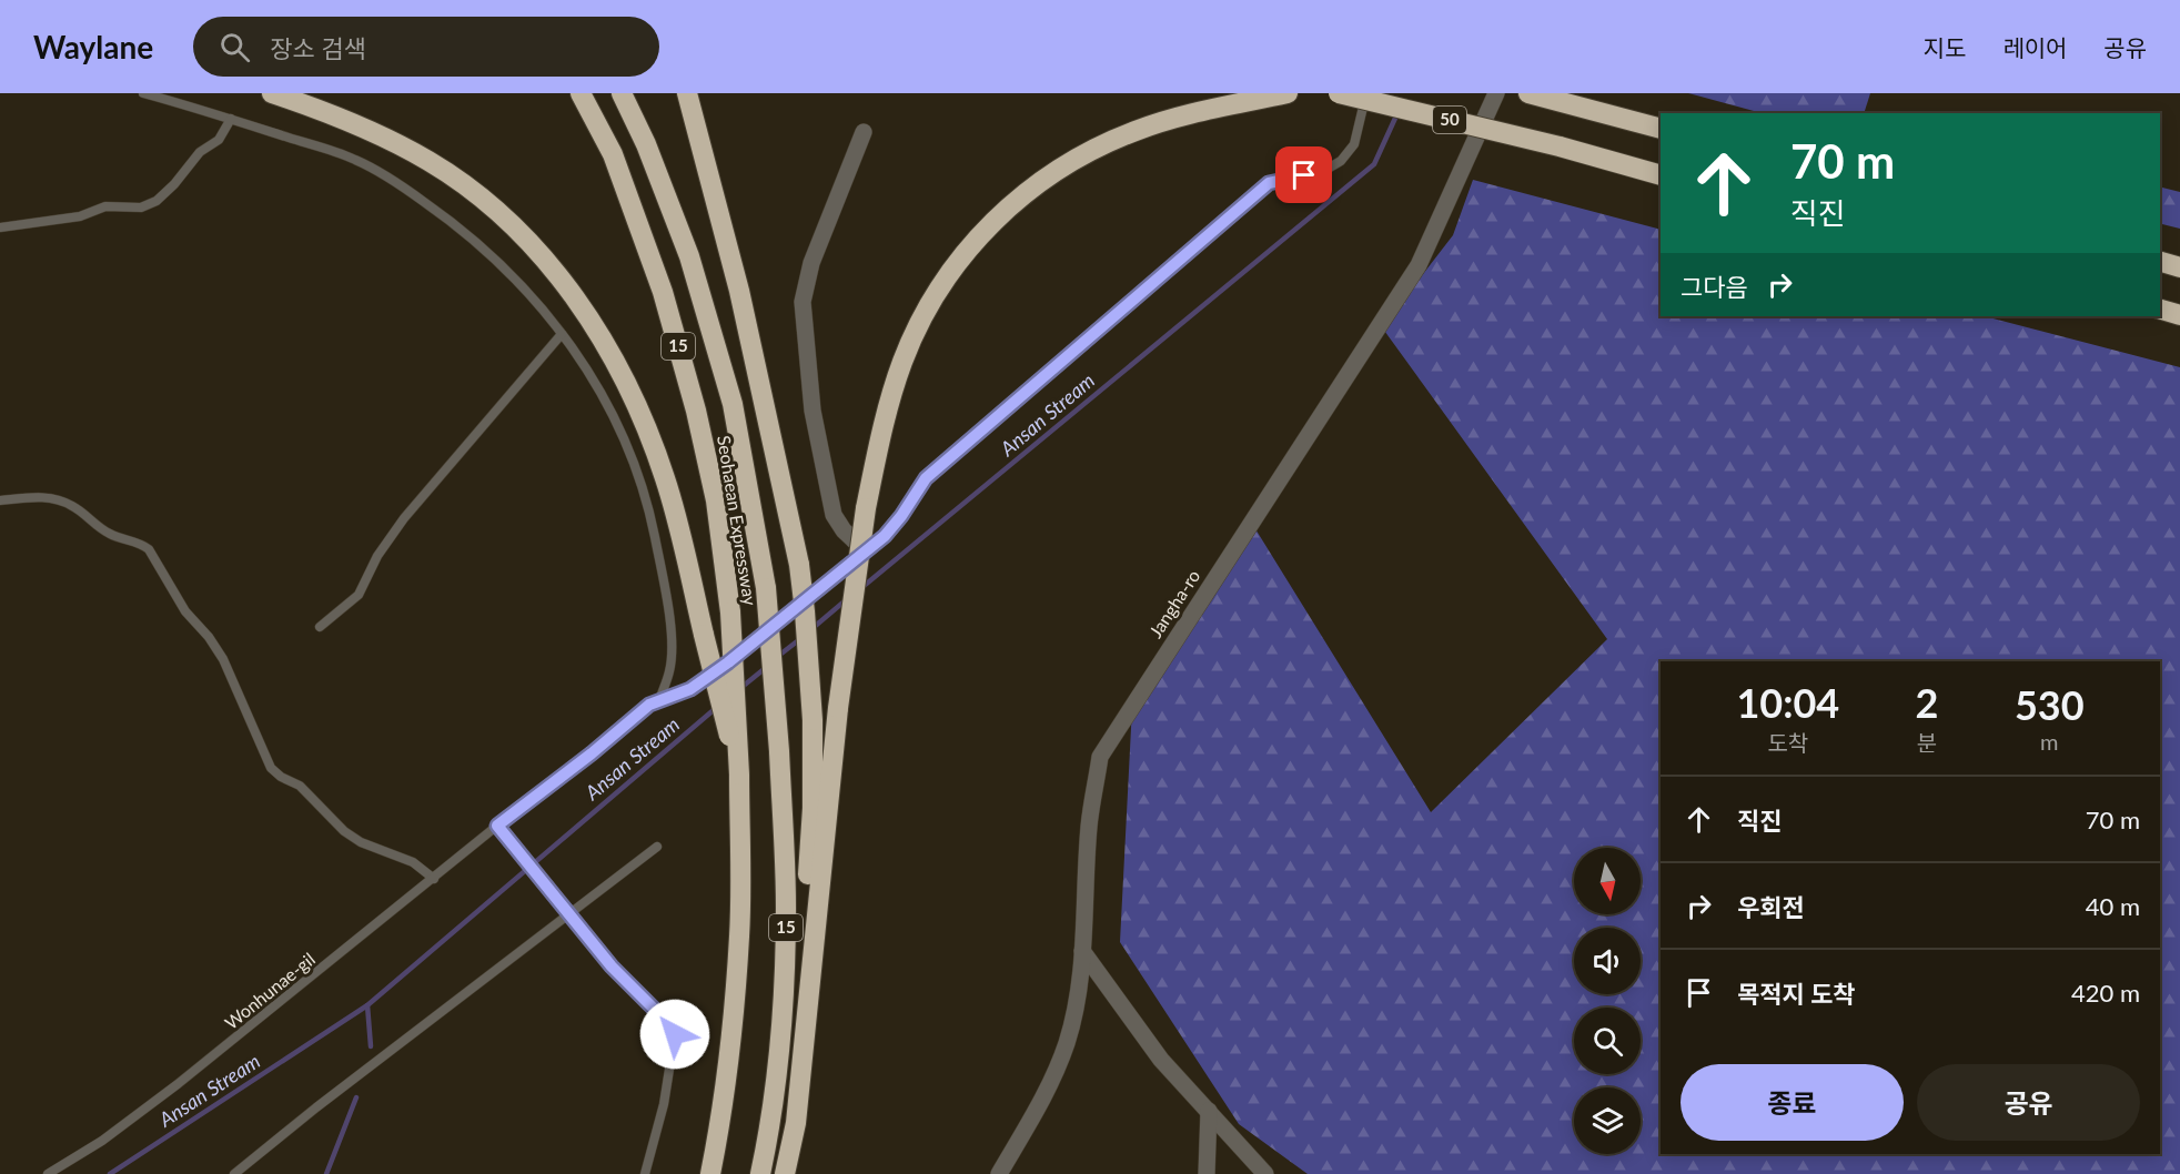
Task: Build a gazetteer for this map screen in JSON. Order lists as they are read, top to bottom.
{
  "streets": {
    "highway": ["50", "15", "Seohaean Expressway"],
    "street": ["Jangha-ro"],
    "lane": ["Wonhunae-gil"]
  },
  "water": ["Ansan Stream"],
  "north": "bottom",
  "page": {
    "header": "Waylane",
    "search": "장소 검색",
    "nav": ["지도", "레이어", "공유"],
    "turn": ["70 m", "직진"],
    "then": "그다음",
    "eta": [
      "10:04",
      "도착",
      "2",
      "분",
      "530",
      "m"
    ],
    "list": [
      {
        "name": "직진",
        "value": "70 m"
      },
      {
        "name": "우회전",
        "value": "40 m"
      },
      {
        "name": "목적지 도착",
        "value": "420 m"
      }
    ],
    "buttons": ["종료", "공유"]
  }
}
